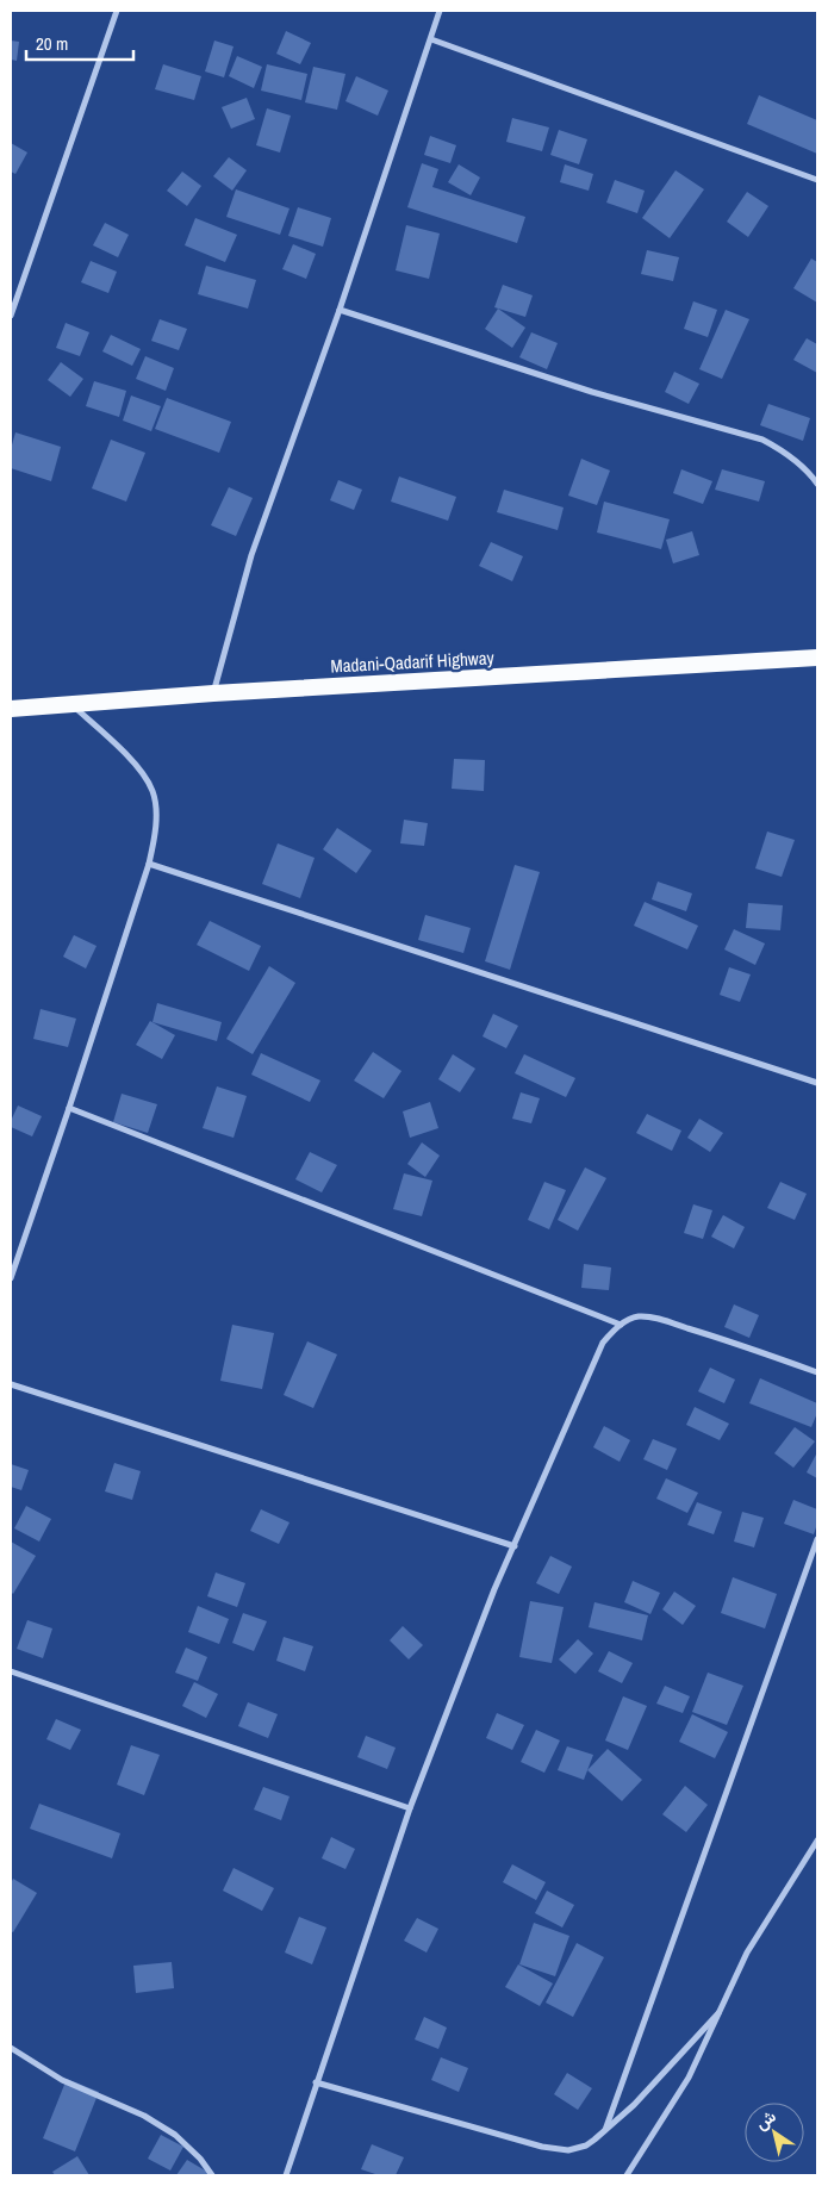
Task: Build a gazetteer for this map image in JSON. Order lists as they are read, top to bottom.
{
  "streets": {
    "highway": ["Madani-Qadarif Highway"]
  },
  "scale_bar": "20 m",
  "north": "top left"
}
